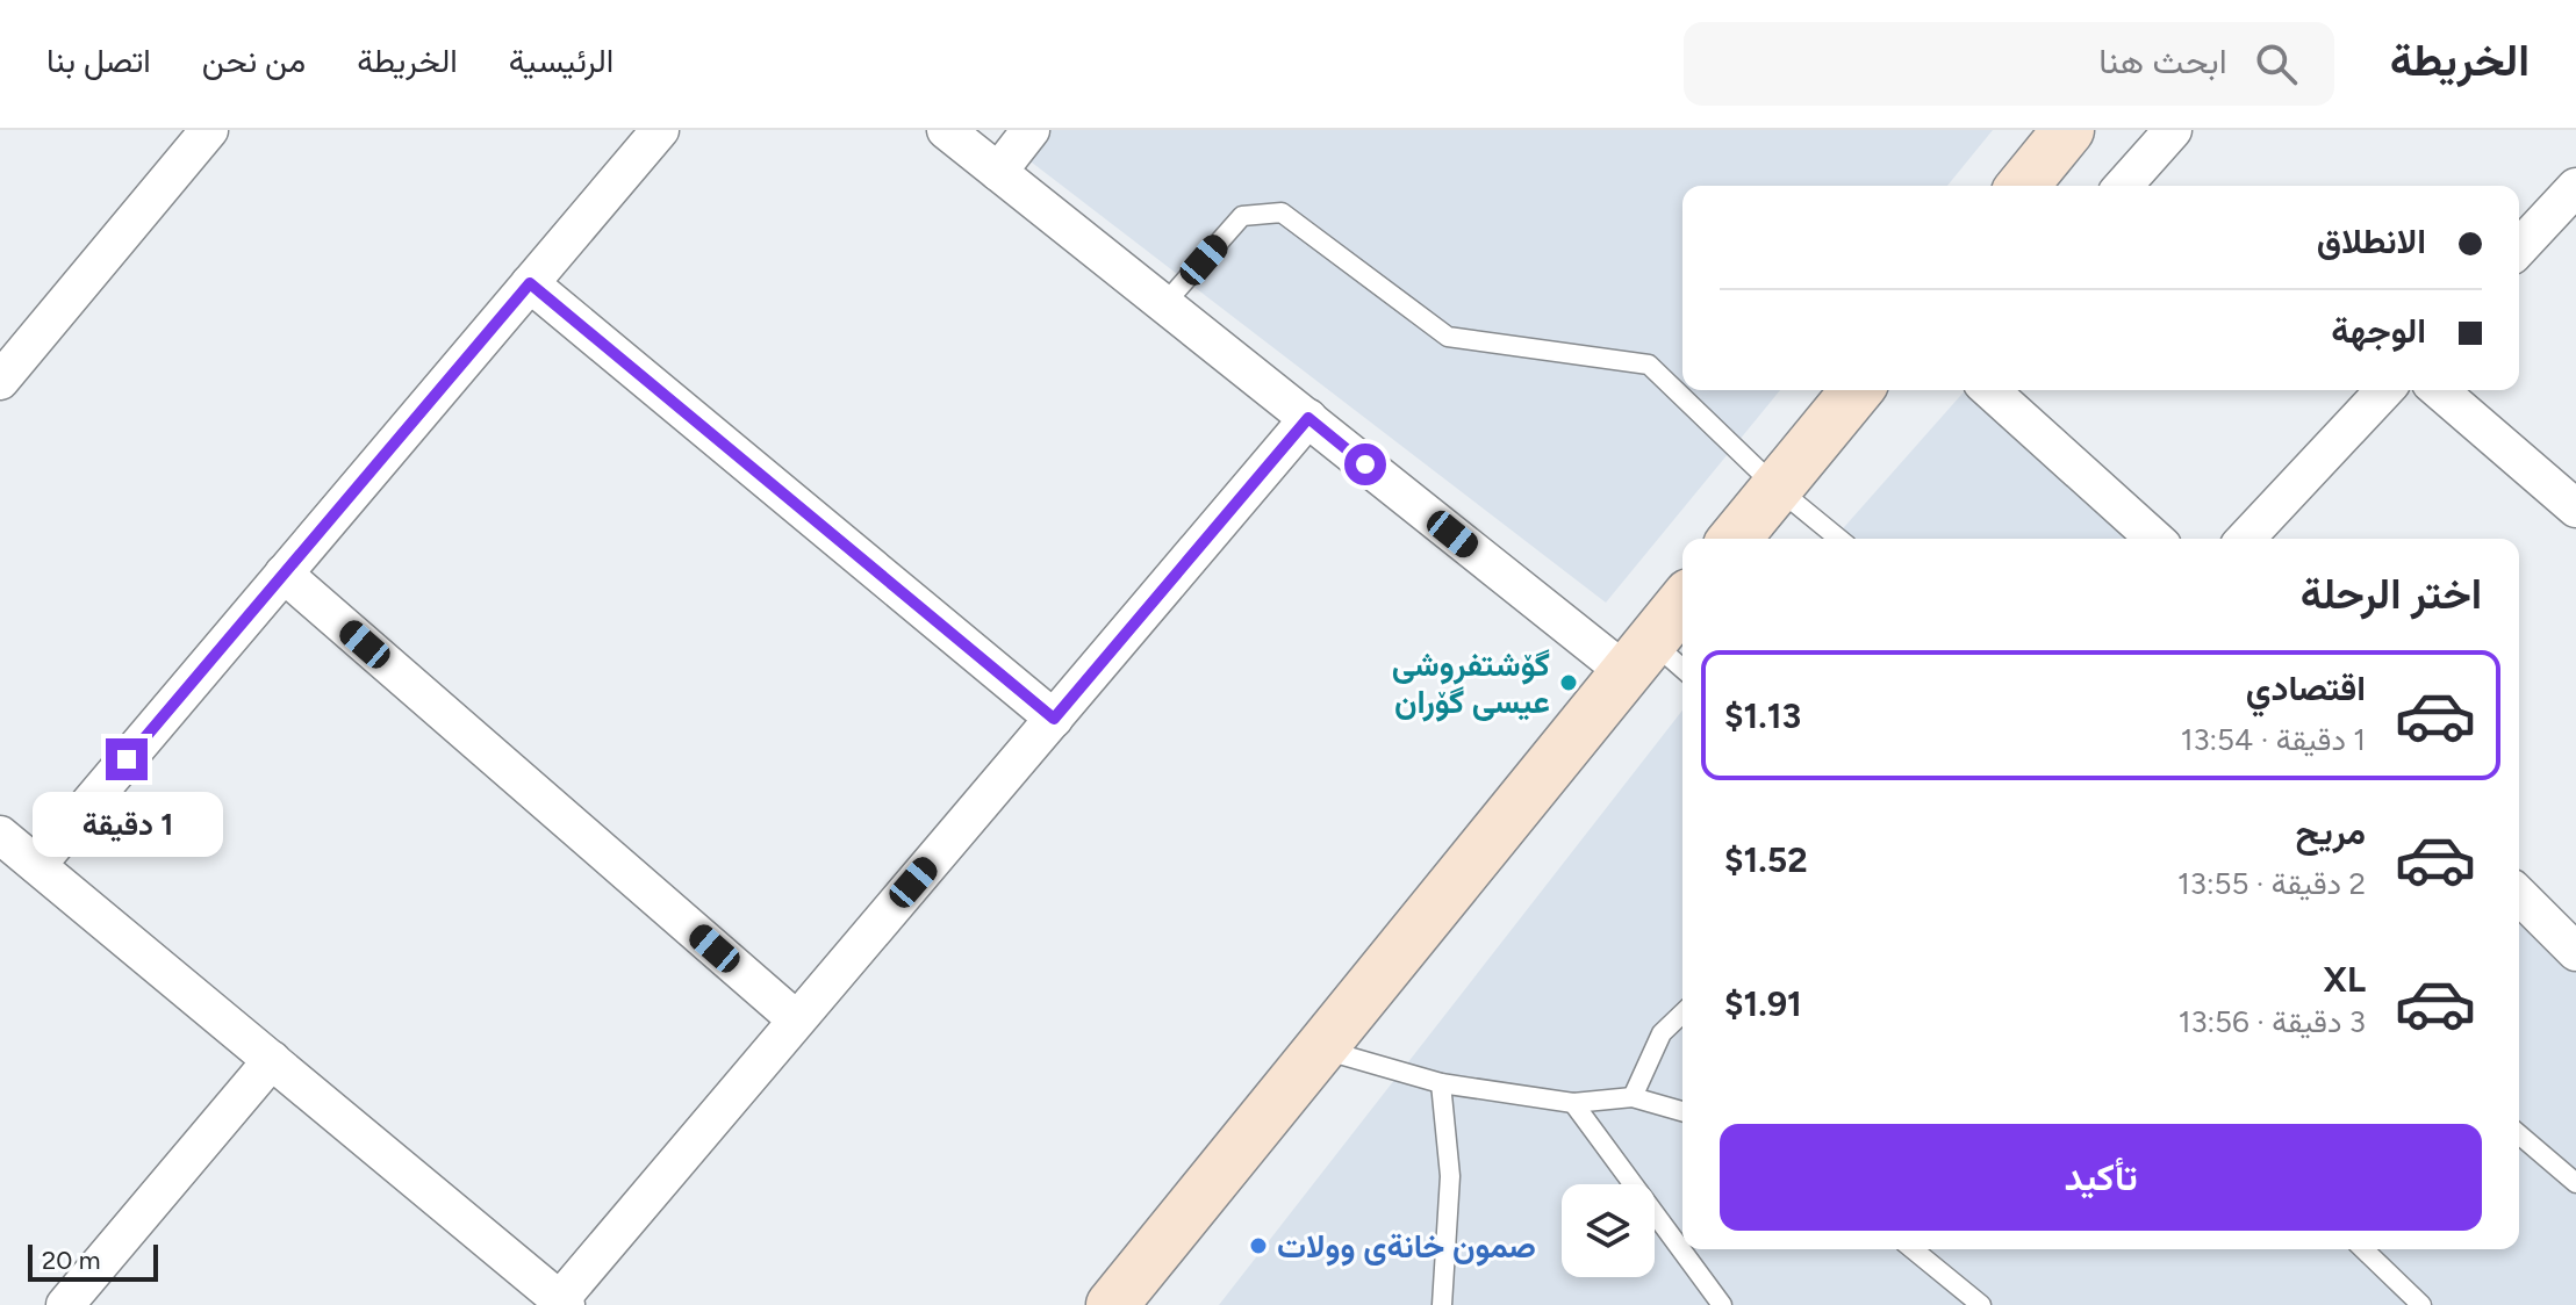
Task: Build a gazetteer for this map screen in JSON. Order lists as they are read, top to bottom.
{
  "places": ["گۆشتفروشی عیسی گۆران", "صمون خانةی وولات"],
  "scale_bar": "20 m",
  "page": {
    "header": "الخريطة",
    "search": "ابحث هنا",
    "nav": [
      "الرئيسية",
      "الخريطة",
      "من نحن",
      "اتصل بنا"
    ],
    "banner": ["الانطلاق", "الوجهة"],
    "heading": "اختر الرحلة",
    "list": [
      {
        "name": "اقتصادي",
        "note": "1 دقيقة · 13:54",
        "value": "$1.13"
      },
      {
        "name": "مريح",
        "note": "2 دقيقة · 13:55",
        "value": "$1.52"
      },
      {
        "name": "XL",
        "note": "3 دقيقة · 13:56",
        "value": "$1.91"
      }
    ],
    "bubble": "1 دقيقة",
    "buttons": "تأكيد",
    "scale": "20 m"
  }
}
